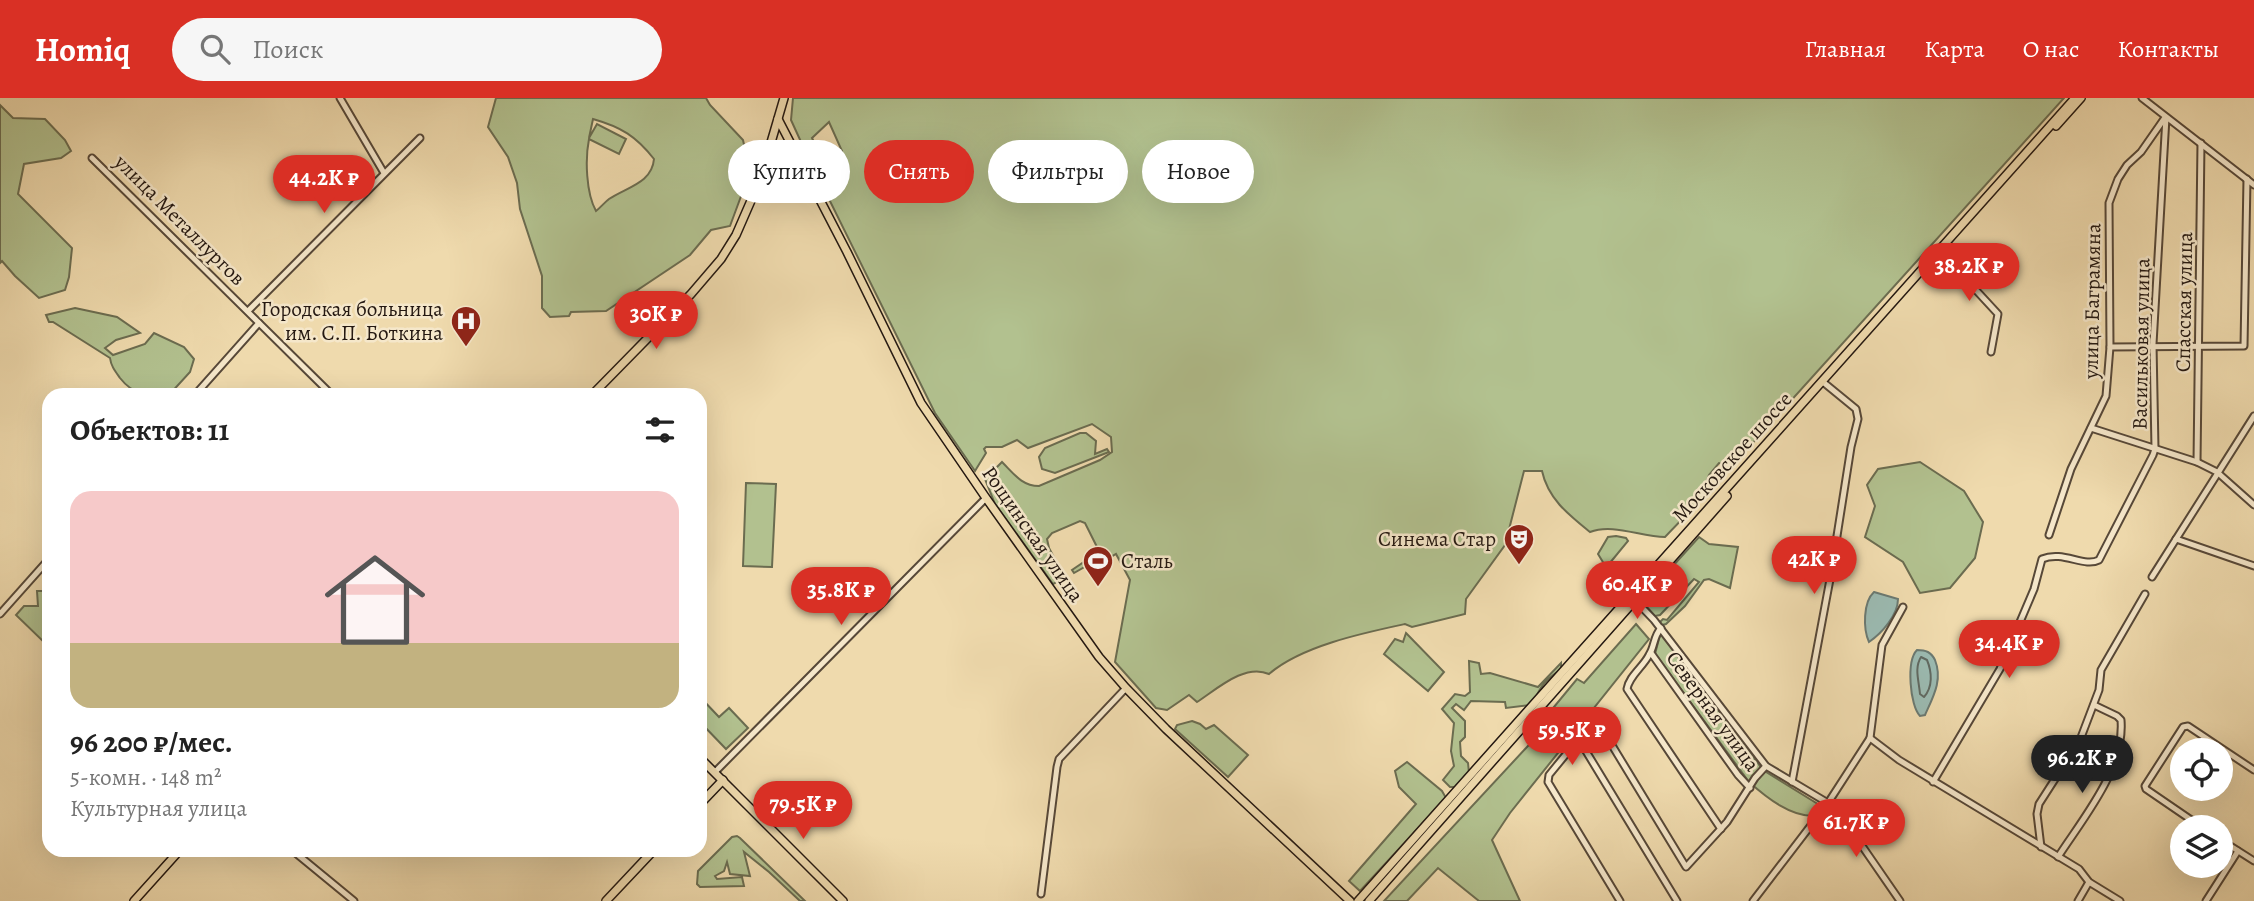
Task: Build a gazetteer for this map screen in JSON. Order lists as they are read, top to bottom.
{
  "streets": {
    "main road": ["Московское шоссе", "Рощинская улица"],
    "street": [
      "улица Металлургов",
      "улица Баграмяна",
      "Спасская улица",
      "Васильковая улица",
      "Северная улица"
    ]
  },
  "crossings": [
    ["улица Баграмяна", "Васильковая улица"]
  ],
  "places": {
    "hospital": ["Городская больница им. С.П. Боткина"],
    "theatre": ["Синема Стар"],
    "sports": ["Сталь"]
  },
  "page": {
    "header": "Homiq",
    "search": "Поиск",
    "nav": [
      "Главная",
      "Карта",
      "О нас",
      "Контакты"
    ],
    "chip": [
      "Купить",
      "Снять",
      "Фильтры",
      "Новое"
    ],
    "price": [
      "44.2K ₽",
      "38.2K ₽",
      "30K ₽",
      "42K ₽",
      "60.4K ₽",
      "35.8K ₽",
      "34.4K ₽",
      "59.5K ₽",
      "96.2K ₽",
      "79.5K ₽",
      "61.7K ₽"
    ],
    "heading": "Объектов: 11",
    "list": [
      {
        "name": "96 200 ₽/мес.",
        "note": "5-комн. · 148 m² · Культурная улица"
      }
    ]
  }
}
